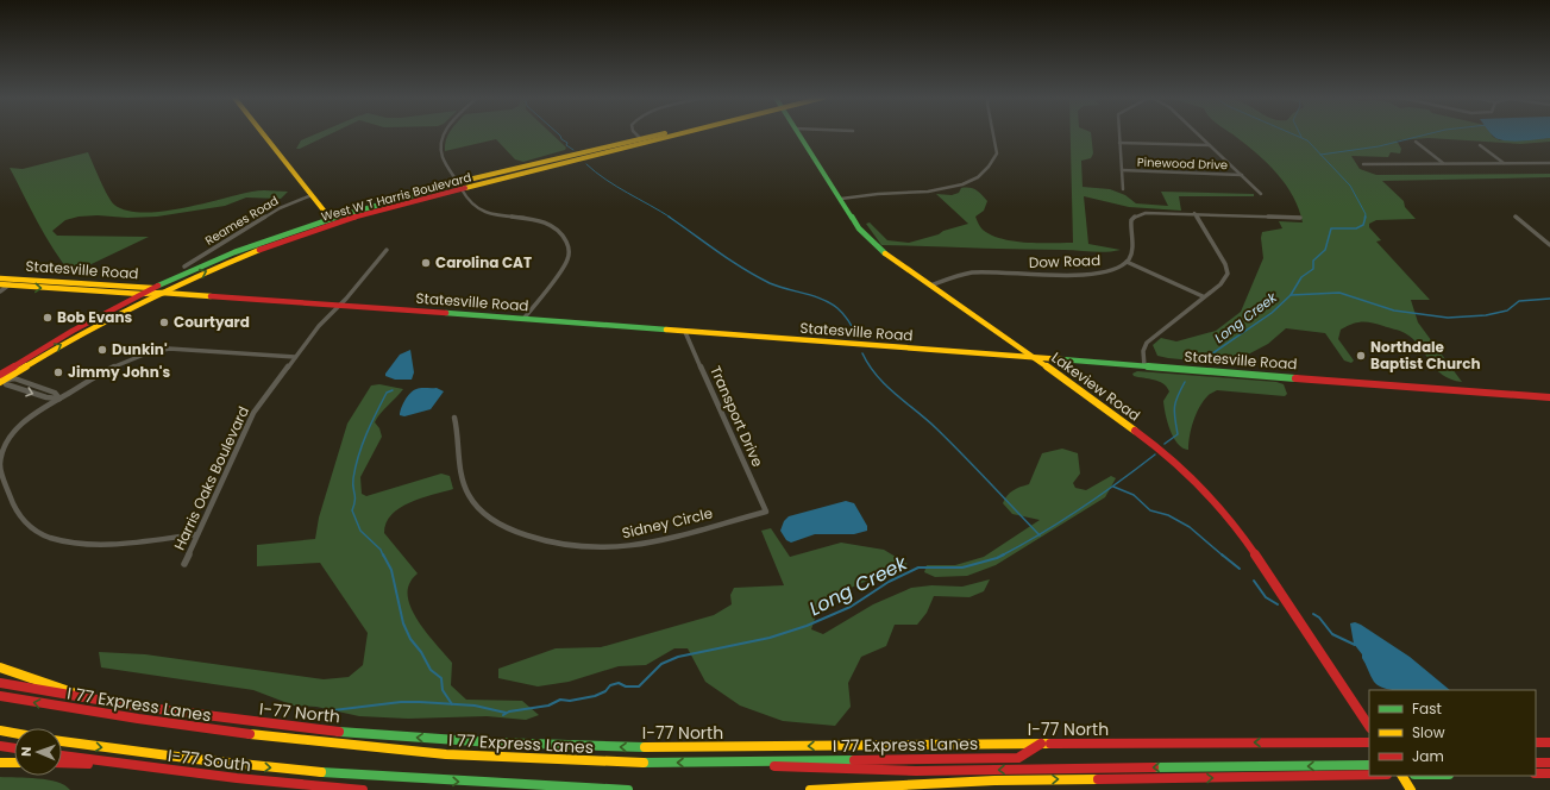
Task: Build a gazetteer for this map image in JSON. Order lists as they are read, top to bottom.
{
  "streets": {
    "main road": [
      "West W T Harris Boulevard",
      "Statesville Road",
      "Lakeview Road",
      "I 77 Express Lanes",
      "I-77 North",
      "I-77 South"
    ],
    "street": [
      "Pinewood Drive",
      "Reames Road",
      "Dow Road",
      "Transport Drive",
      "Harris Oaks Boulevard",
      "Sidney Circle"
    ]
  },
  "crossings": [
    ["West W T Harris Boulevard", "Statesville Road"],
    ["Dow Road", "Lakeview Road"],
    ["Statesville Road", "Lakeview Road"],
    ["Statesville Road", "Transport Drive"],
    ["Statesville Road", "Harris Oaks Boulevard"],
    ["Transport Drive", "Sidney Circle"],
    ["I 77 Express Lanes", "I-77 North"]
  ],
  "water": ["Long Creek"],
  "places": [
    "Carolina CAT",
    "Bob Evans",
    "Courtyard",
    "Dunkin'",
    "Northdale Baptist Church",
    "Jimmy John's"
  ],
  "legend": ["Fast", "Slow", "Jam"],
  "north": "left"
}
